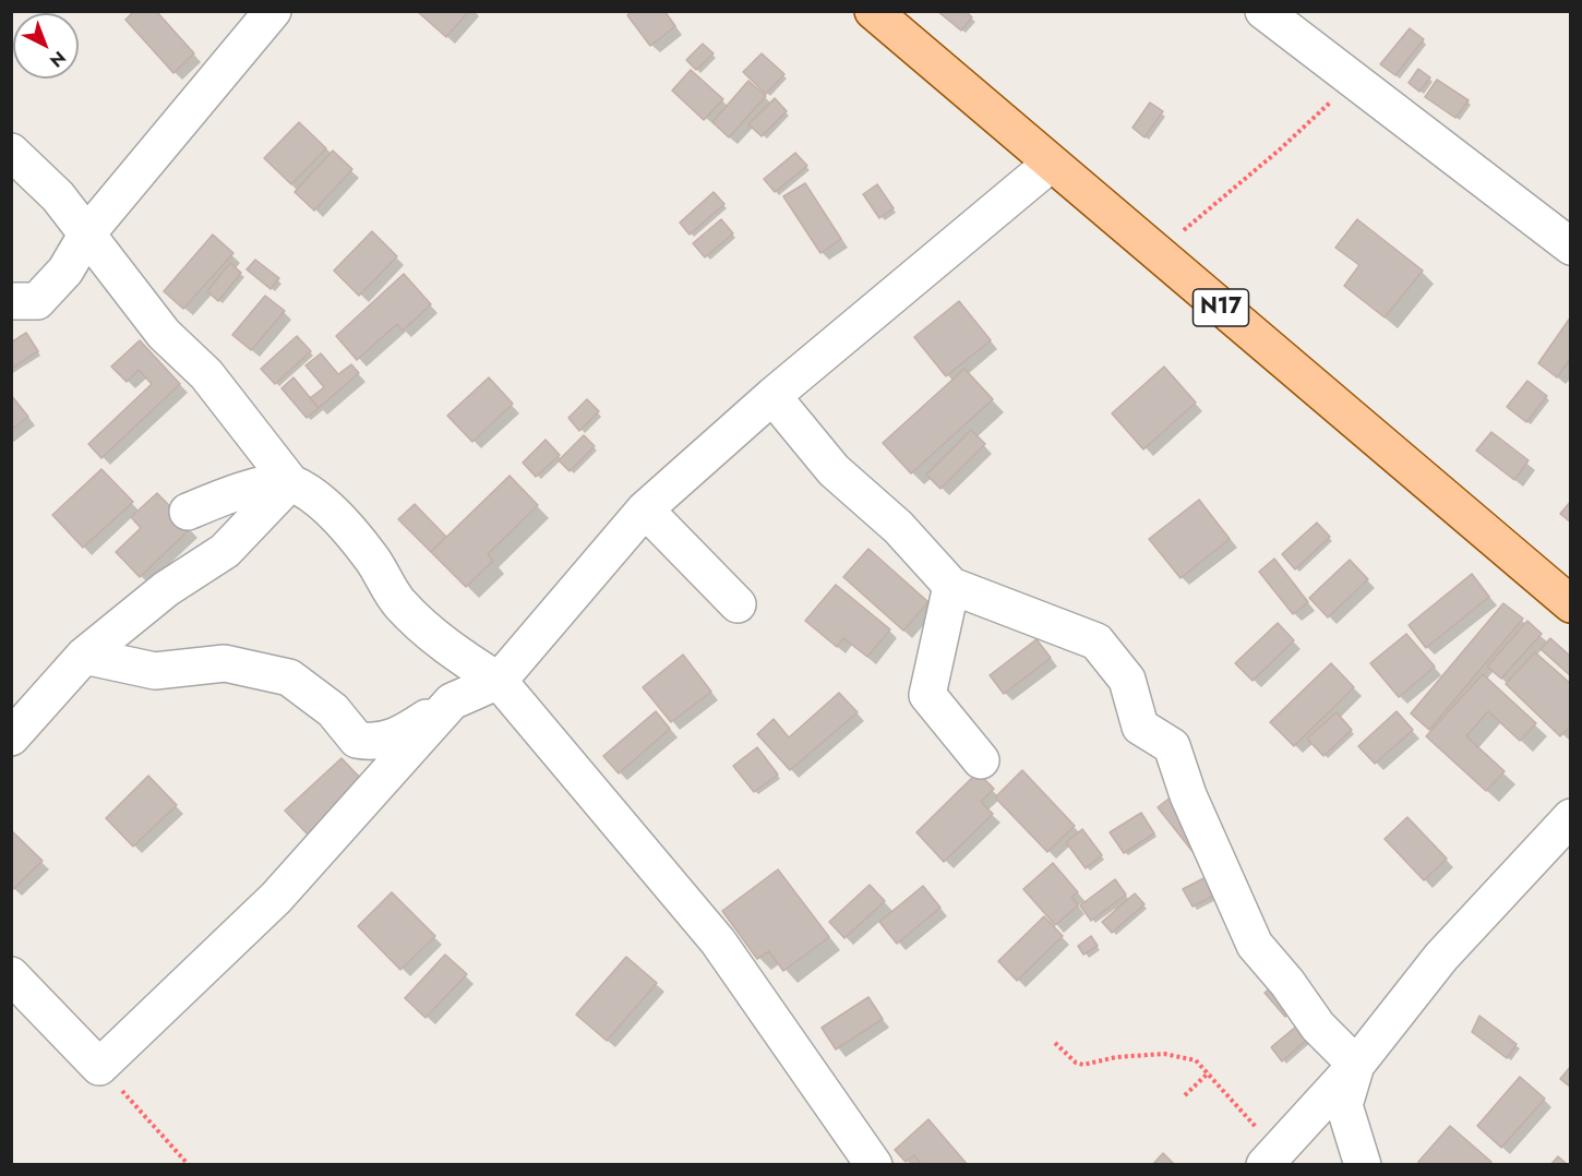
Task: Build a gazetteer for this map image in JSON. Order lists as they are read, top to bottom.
{
  "streets": {
    "main road": ["N17"]
  },
  "north": "bottom right"
}
